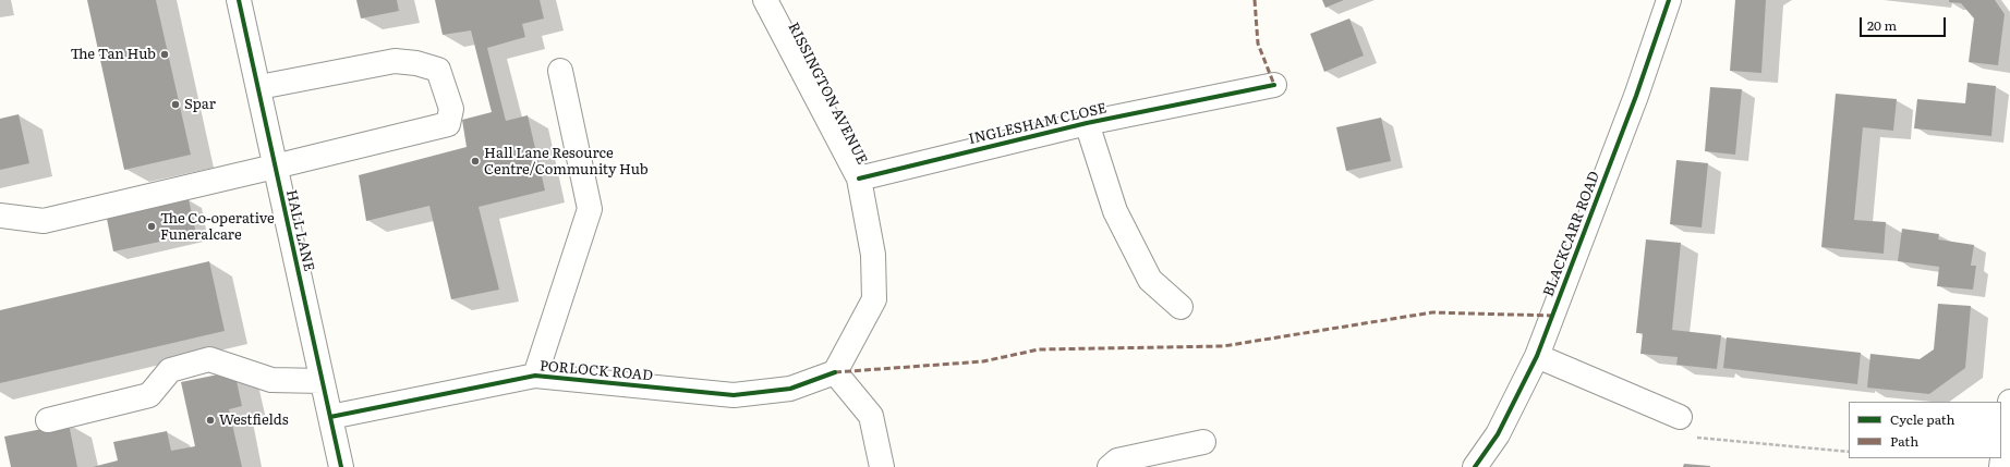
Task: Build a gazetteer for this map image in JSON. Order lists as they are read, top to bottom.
{
  "streets": {
    "street": [
      "RISSINGTON AVENUE",
      "INGLESHAM CLOSE",
      "HALL LANE",
      "BLACKCARR ROAD",
      "PORLOCK ROAD"
    ]
  },
  "crossings": [
    ["RISSINGTON AVENUE", "INGLESHAM CLOSE"],
    ["RISSINGTON AVENUE", "PORLOCK ROAD"],
    ["HALL LANE", "PORLOCK ROAD"]
  ],
  "places": [
    "The Tan Hub",
    "Spar",
    "Hall Lane Resource Centre/Community Hub",
    "The Co-operative Funeralcare",
    "Westfields"
  ],
  "legend": ["Cycle path", "Path"],
  "scale_bar": "20 m"
}
